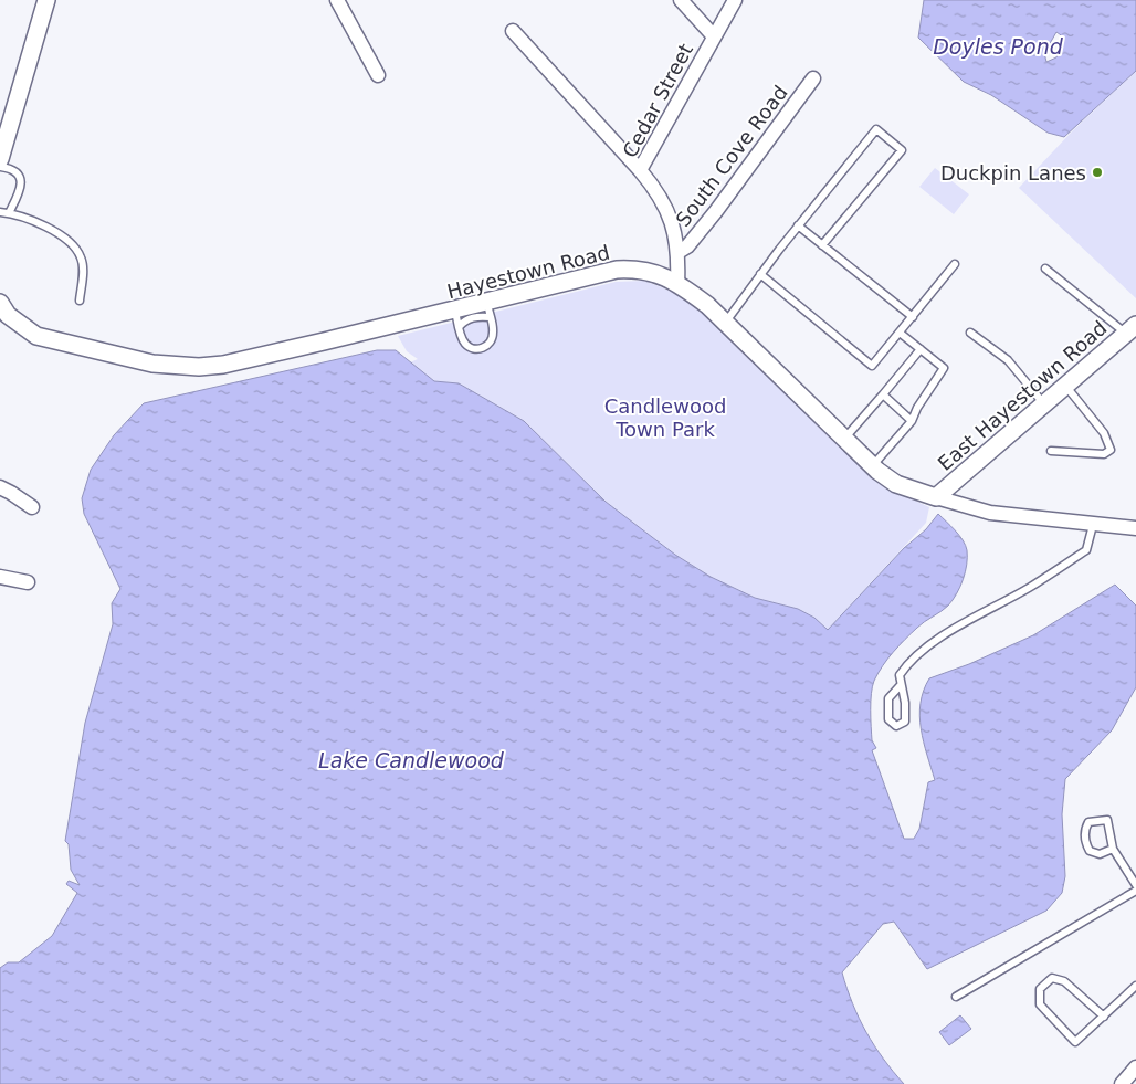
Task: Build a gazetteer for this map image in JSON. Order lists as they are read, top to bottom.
{
  "streets": {
    "street": [
      "Cedar Street",
      "South Cove Road",
      "Hayestown Road",
      "East Hayestown Road"
    ]
  },
  "crossings": [
    ["Cedar Street", "South Cove Road"],
    ["Cedar Street", "Hayestown Road"],
    ["Hayestown Road", "East Hayestown Road"]
  ],
  "water": ["Doyles Pond", "Lake Candlewood"],
  "parks": ["Candlewood Town Park"],
  "places": ["Duckpin Lanes"]
}
